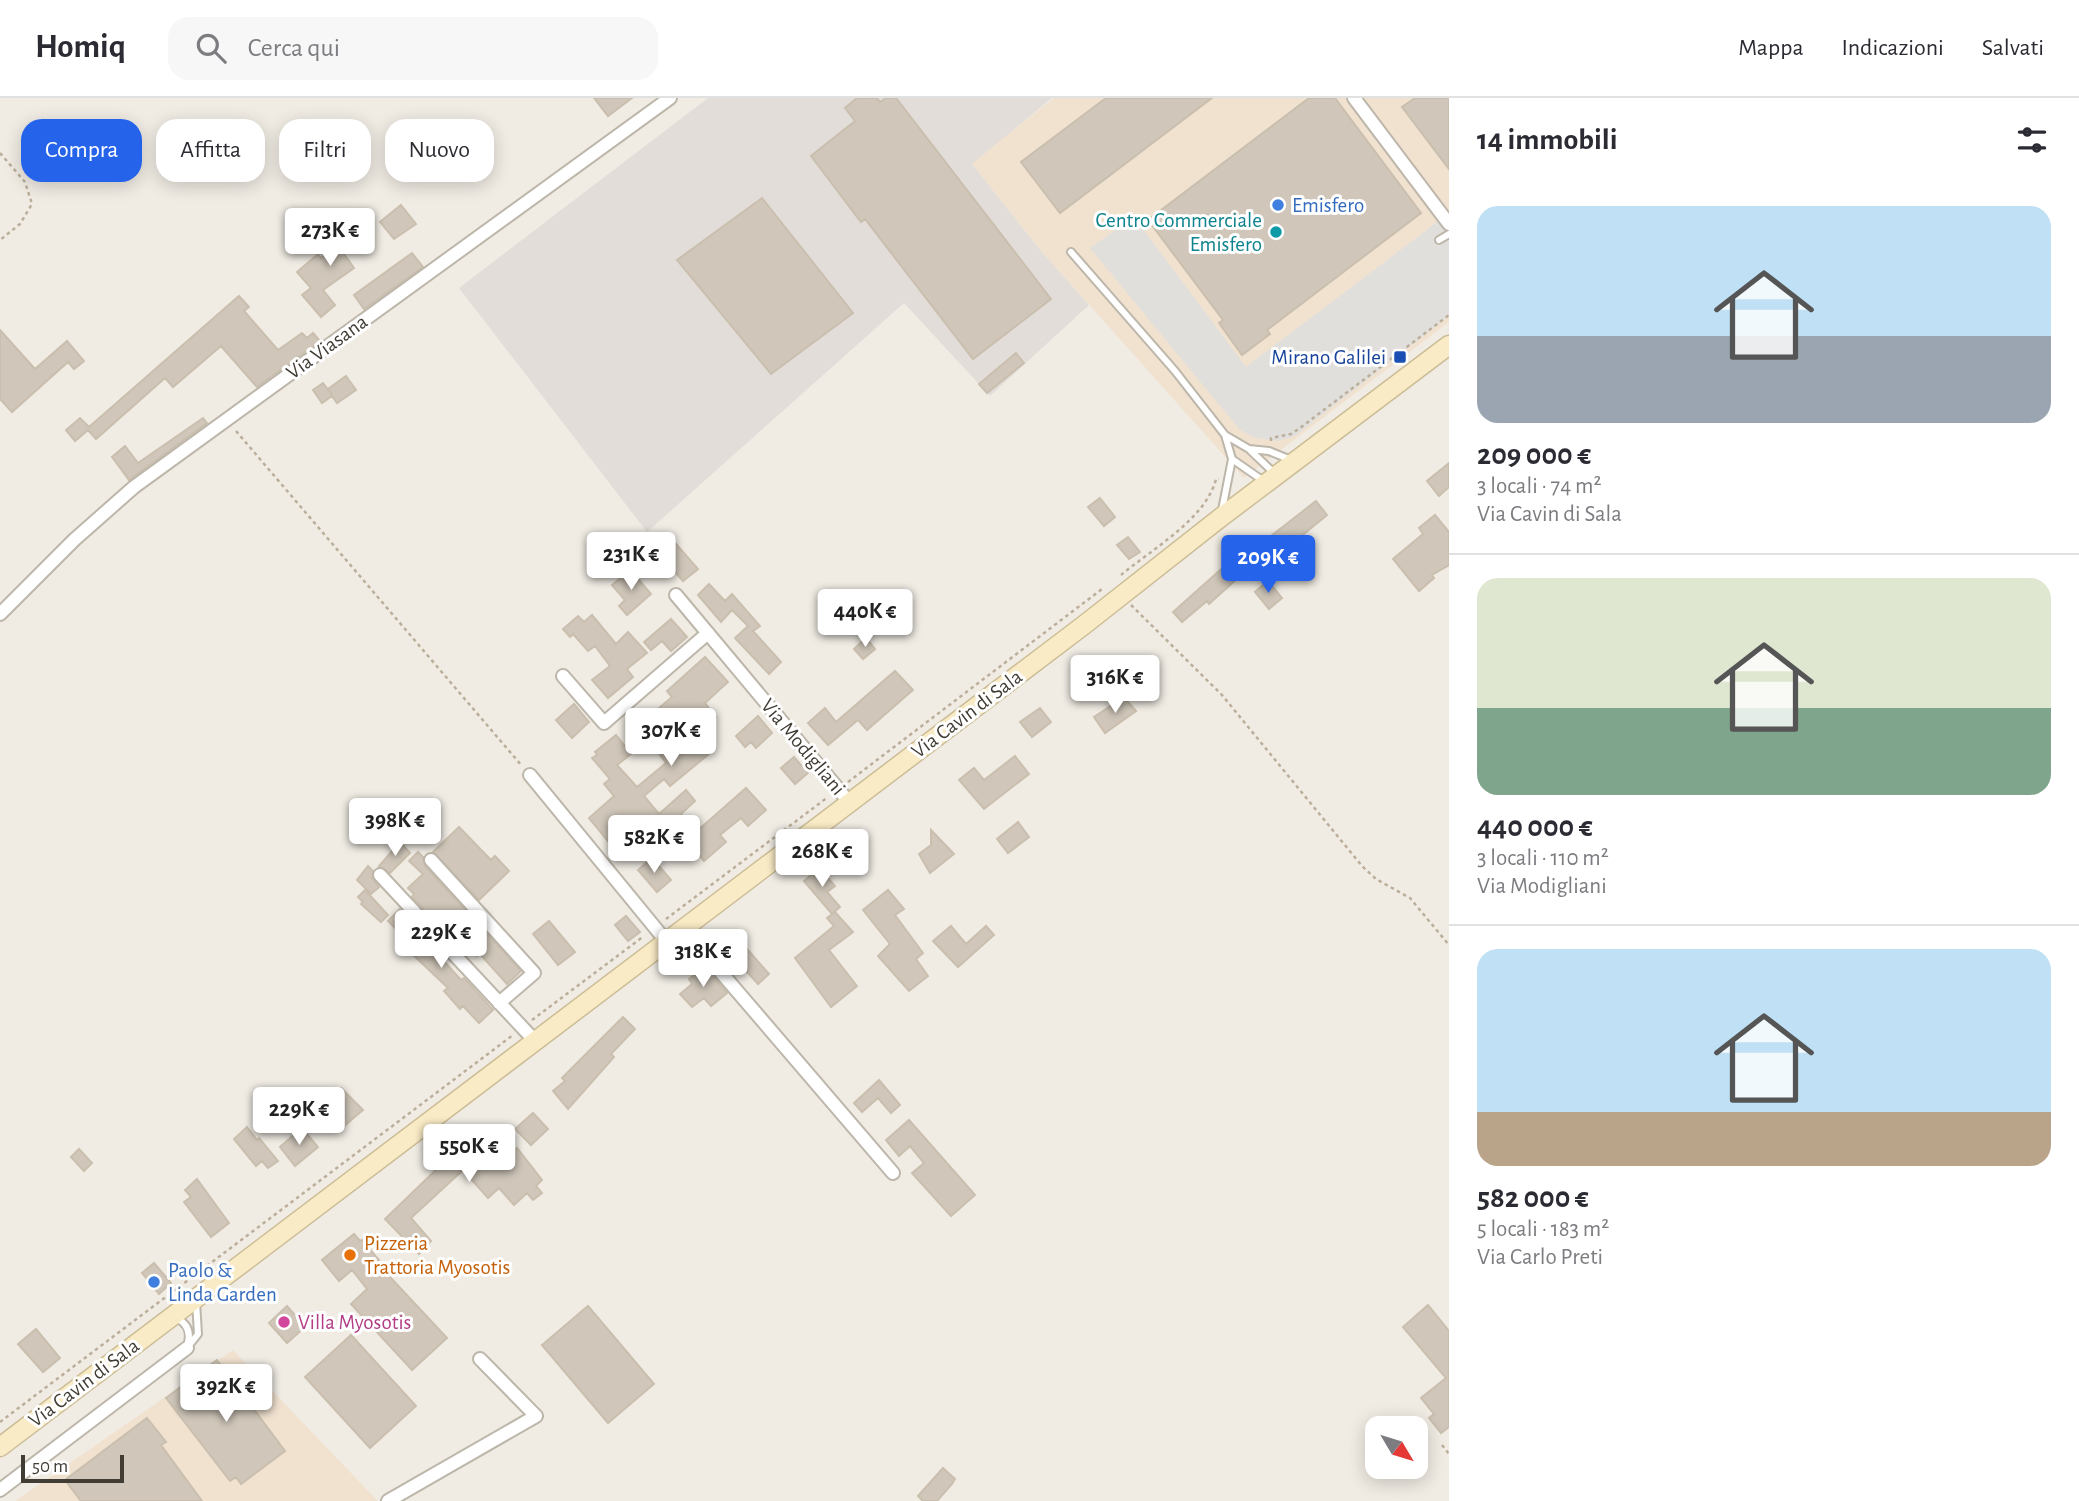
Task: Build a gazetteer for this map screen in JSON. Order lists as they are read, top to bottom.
{
  "streets": {
    "main road": ["Via Cavin di Sala"],
    "street": ["Via Viasana", "Via Modigliani"]
  },
  "crossings": [
    ["Via Cavin di Sala", "Via Modigliani"]
  ],
  "places": {
    "other": [
      "Emisfero",
      "Centro Commerciale Emisfero",
      "Pizzeria Trattoria Myosotis",
      "Paolo & Linda Garden",
      "Villa Myosotis"
    ],
    "transit": ["Mirano Galilei"]
  },
  "scale_bar": "50 m",
  "north": "bottom right",
  "page": {
    "header": "Homiq",
    "search": "Cerca qui",
    "nav": ["Mappa", "Indicazioni", "Salvati"],
    "heading": "14 immobili",
    "chip": [
      "Compra",
      "Affitta",
      "Filtri",
      "Nuovo"
    ],
    "list": [
      {
        "name": "209 000 €",
        "note": "3 locali · 74 m² · Via Cavin di Sala"
      },
      {
        "name": "440 000 €",
        "note": "3 locali · 110 m² · Via Modigliani"
      },
      {
        "name": "582 000 €",
        "note": "5 locali · 183 m² · Via Carlo Preti"
      }
    ],
    "price": [
      "273K €",
      "231K €",
      "209K €",
      "440K €",
      "316K €",
      "307K €",
      "398K €",
      "582K €",
      "268K €",
      "229K €",
      "318K €",
      "229K €",
      "550K €",
      "392K €"
    ],
    "scale": "50 m"
  }
}
